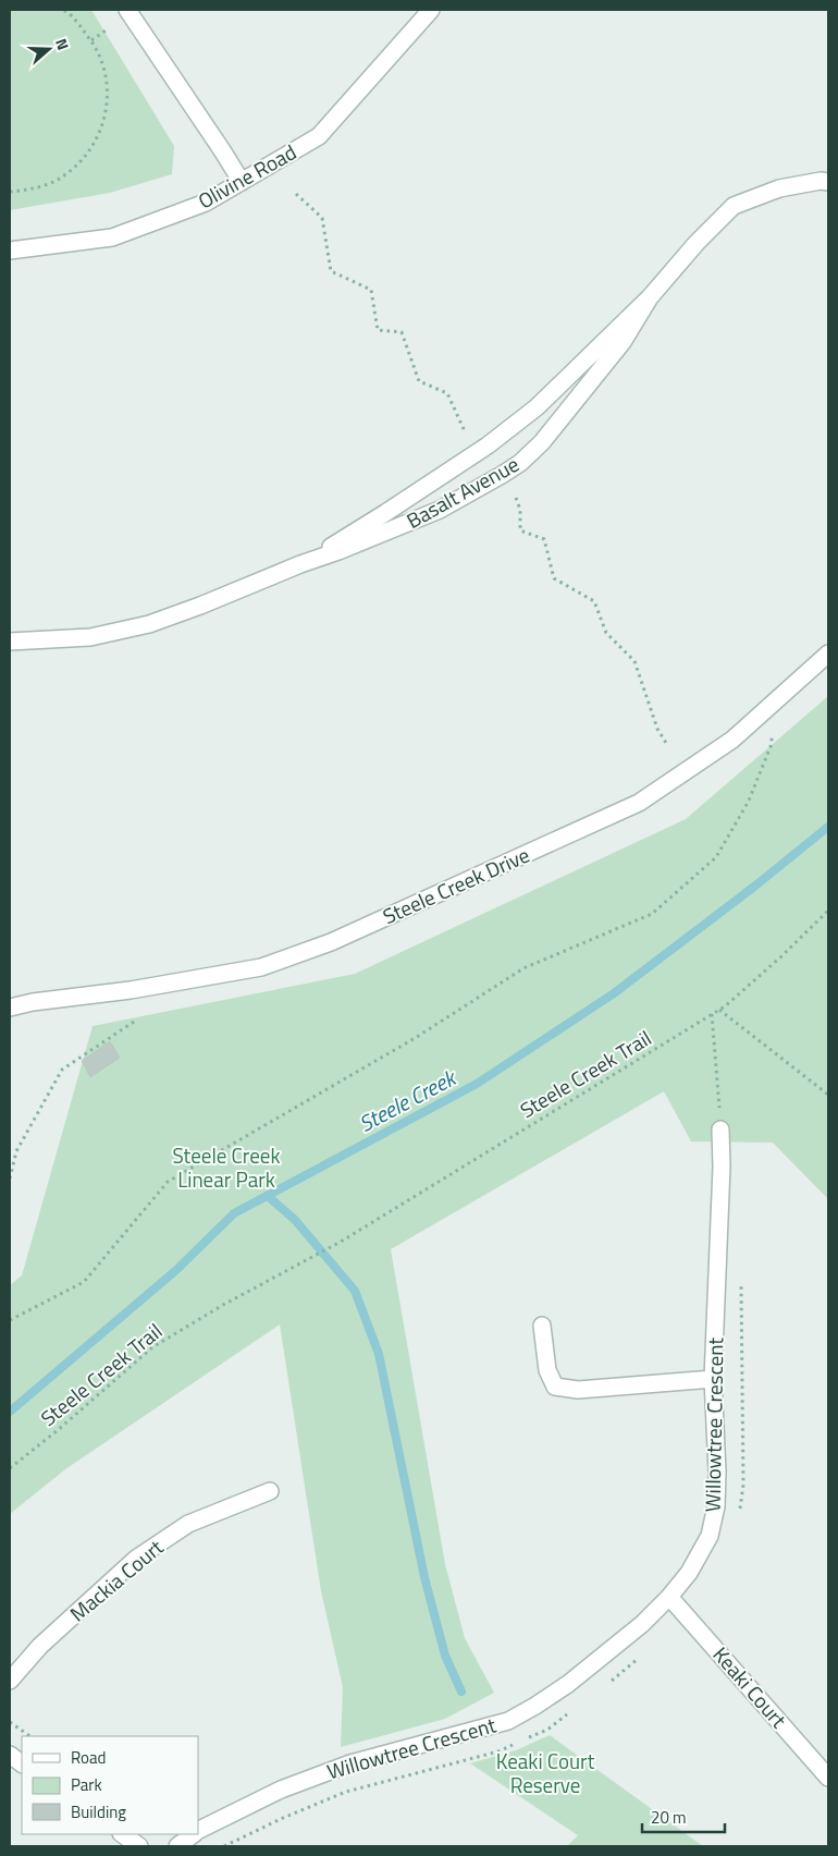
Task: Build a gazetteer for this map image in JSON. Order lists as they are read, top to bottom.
{
  "streets": {
    "street": [
      "Olivine Road",
      "Basalt Avenue",
      "Steele Creek Drive",
      "Willowtree Crescent",
      "Mackia Court",
      "Keaki Court"
    ],
    "path": ["Steele Creek Trail"]
  },
  "crossings": [
    ["Willowtree Crescent", "Keaki Court"]
  ],
  "water": ["Steele Creek"],
  "parks": ["Steele Creek Linear Park", "Keaki Court Reserve"],
  "legend": ["Road", "Park", "Building"],
  "scale_bar": "20 m",
  "north": "right"
}
